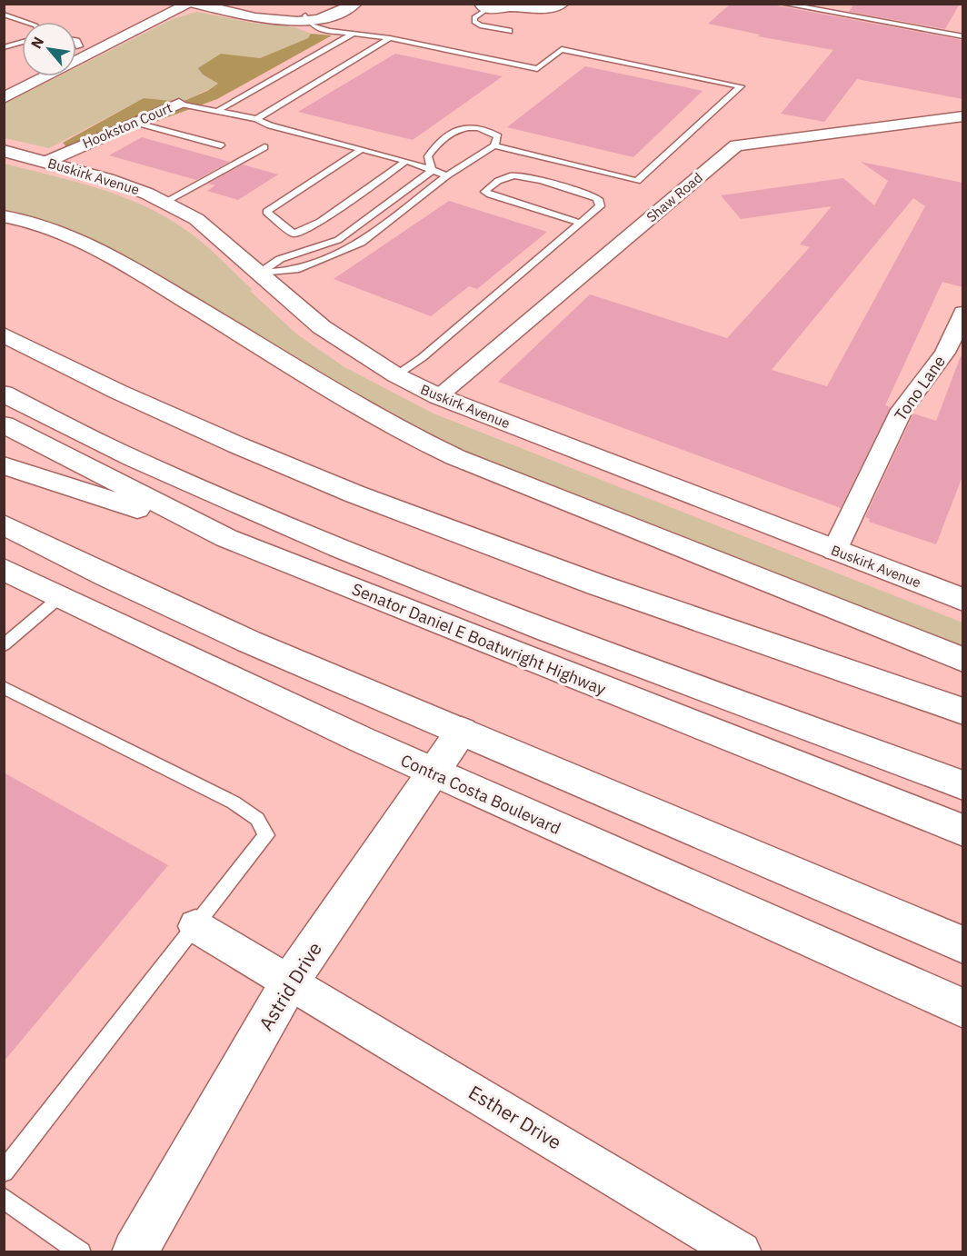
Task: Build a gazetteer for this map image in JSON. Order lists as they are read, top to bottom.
{
  "streets": {
    "main road": [
      "Buskirk Avenue",
      "Senator Daniel E Boatwright Highway",
      "Contra Costa Boulevard",
      "Astrid Drive"
    ],
    "street": [
      "Hookston Court",
      "Shaw Road",
      "Tono Lane",
      "Esther Drive"
    ]
  },
  "crossings": [
    ["Hookston Court", "Buskirk Avenue"],
    ["Buskirk Avenue", "Shaw Road"],
    ["Buskirk Avenue", "Tono Lane"],
    ["Contra Costa Boulevard", "Astrid Drive"],
    ["Astrid Drive", "Esther Drive"]
  ],
  "north": "top left"
}
